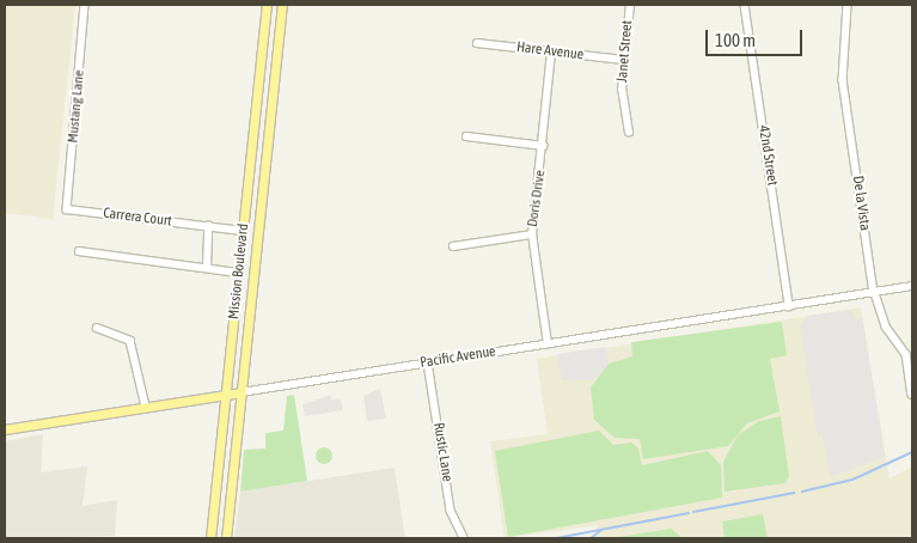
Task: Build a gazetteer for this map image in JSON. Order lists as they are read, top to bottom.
{
  "streets": {
    "main road": ["Mission Boulevard", "Pacific Avenue"],
    "street": [
      "Hare Avenue",
      "Janet Street",
      "Mustang Lane",
      "42nd Street",
      "Doris Drive",
      "De la Vista",
      "Carrera Court",
      "Rustic Lane"
    ]
  },
  "crossings": [
    ["Hare Avenue", "Janet Street"],
    ["Hare Avenue", "Doris Drive"],
    ["Mustang Lane", "Carrera Court"],
    ["42nd Street", "Pacific Avenue"],
    ["Doris Drive", "Pacific Avenue"],
    ["De la Vista", "Pacific Avenue"],
    ["Carrera Court", "Mission Boulevard"],
    ["Mission Boulevard", "Pacific Avenue"],
    ["Pacific Avenue", "Rustic Lane"]
  ],
  "scale_bar": "100 m"
}
